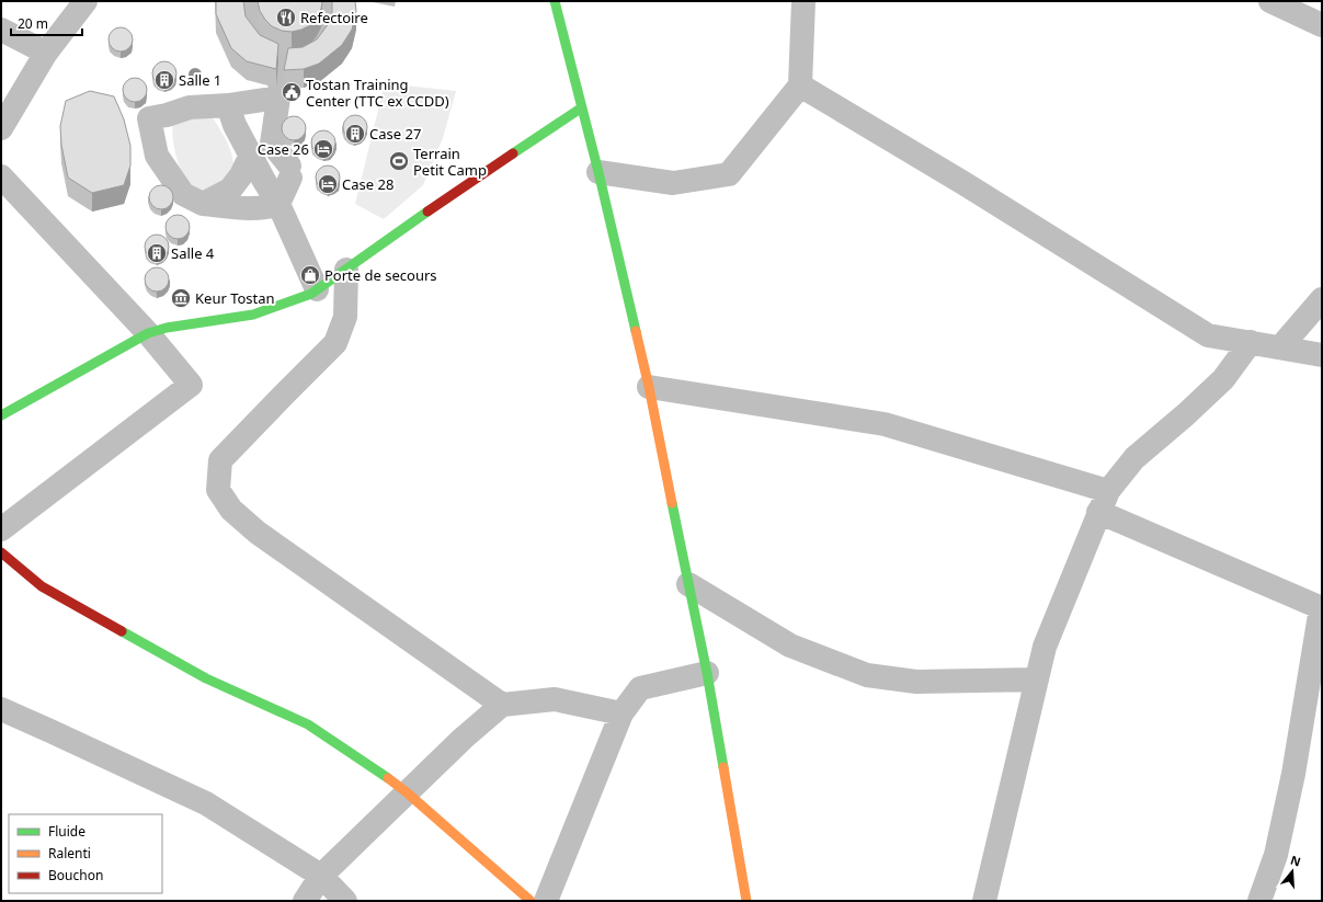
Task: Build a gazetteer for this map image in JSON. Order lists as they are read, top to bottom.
{
  "places": {
    "restaurant": ["Refectoire"],
    "building": ["Salle 1", "Case 27", "Salle 4"],
    "public building": ["Tostan Training Center (TTC ex CCDD)"],
    "hotel": ["Case 26", "Case 28"],
    "sports": ["Terrain Petit Camp"],
    "shop": ["Porte de secours"],
    "museum": ["Keur Tostan"]
  },
  "legend": ["Fluide", "Ralenti", "Bouchon"],
  "scale_bar": "20 m",
  "north": "top"
}
